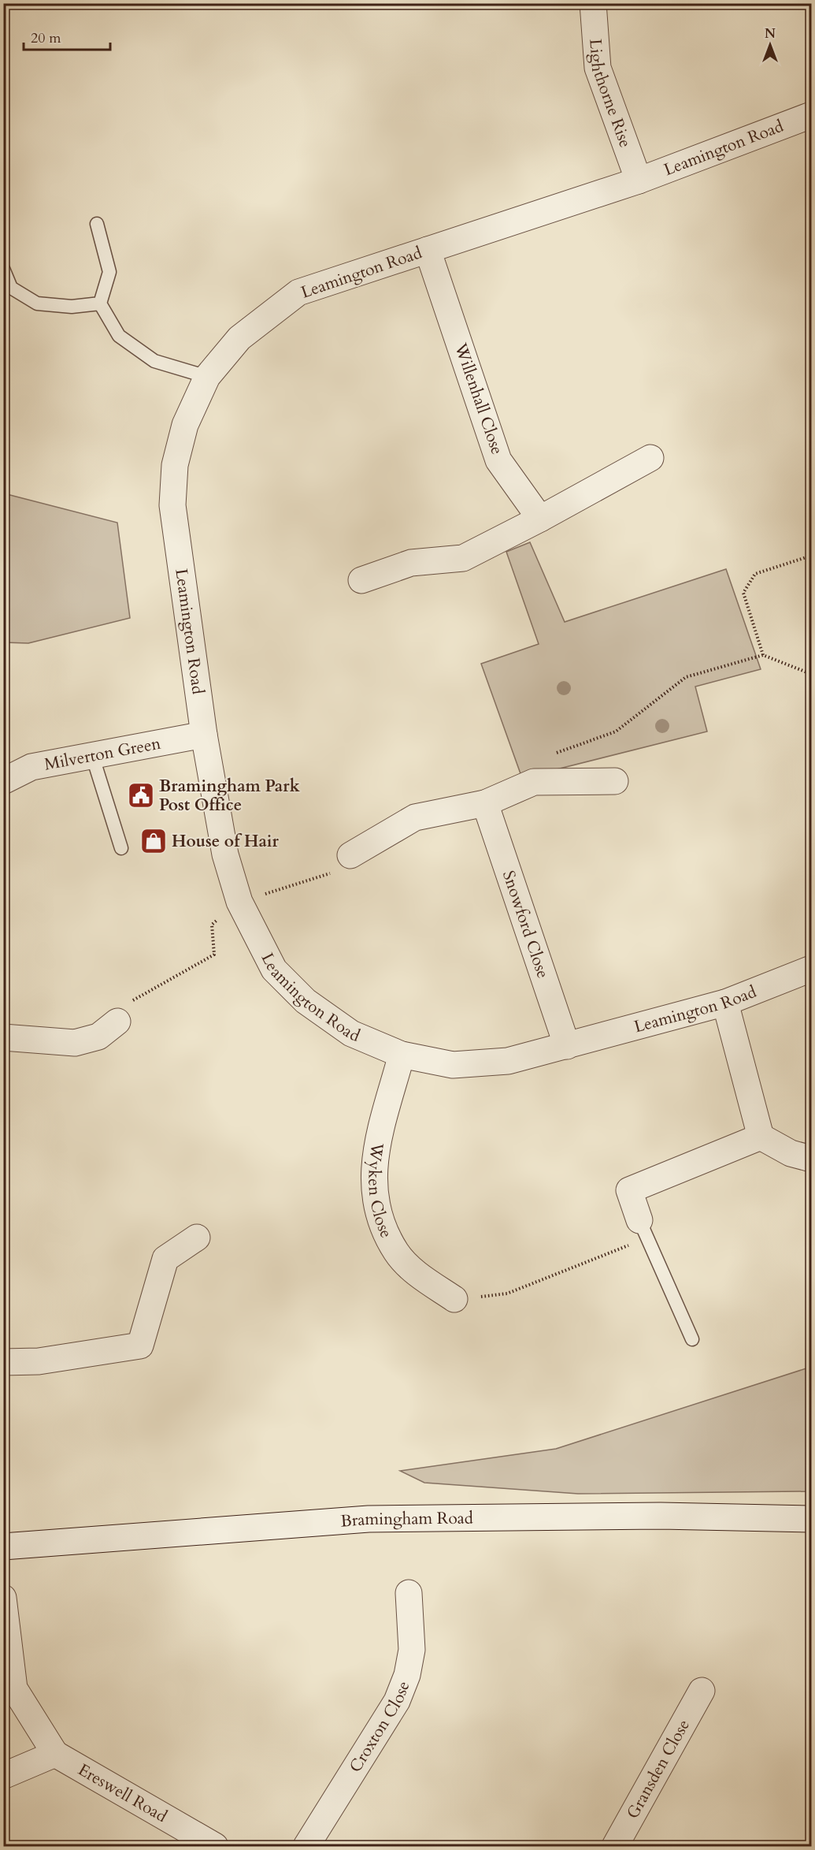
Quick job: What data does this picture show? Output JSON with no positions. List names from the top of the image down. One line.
{"streets":{"street":["Lighthorne Rise","Leamington Road","Willenhall Close","Milverton Green","Snowford Close","Wyken Close","Bramingham Road","Croxton Close","Gransden Close","Ereswell Road"]},"crossings":[["Lighthorne Rise","Leamington Road"],["Leamington Road","Willenhall Close"],["Leamington Road","Milverton Green"],["Leamington Road","Snowford Close"],["Leamington Road","Wyken Close"]],"places":{"public building":["Bramingham Park Post Office"],"shop":["House of Hair"]},"scale_bar":"20 m","north":"top"}
